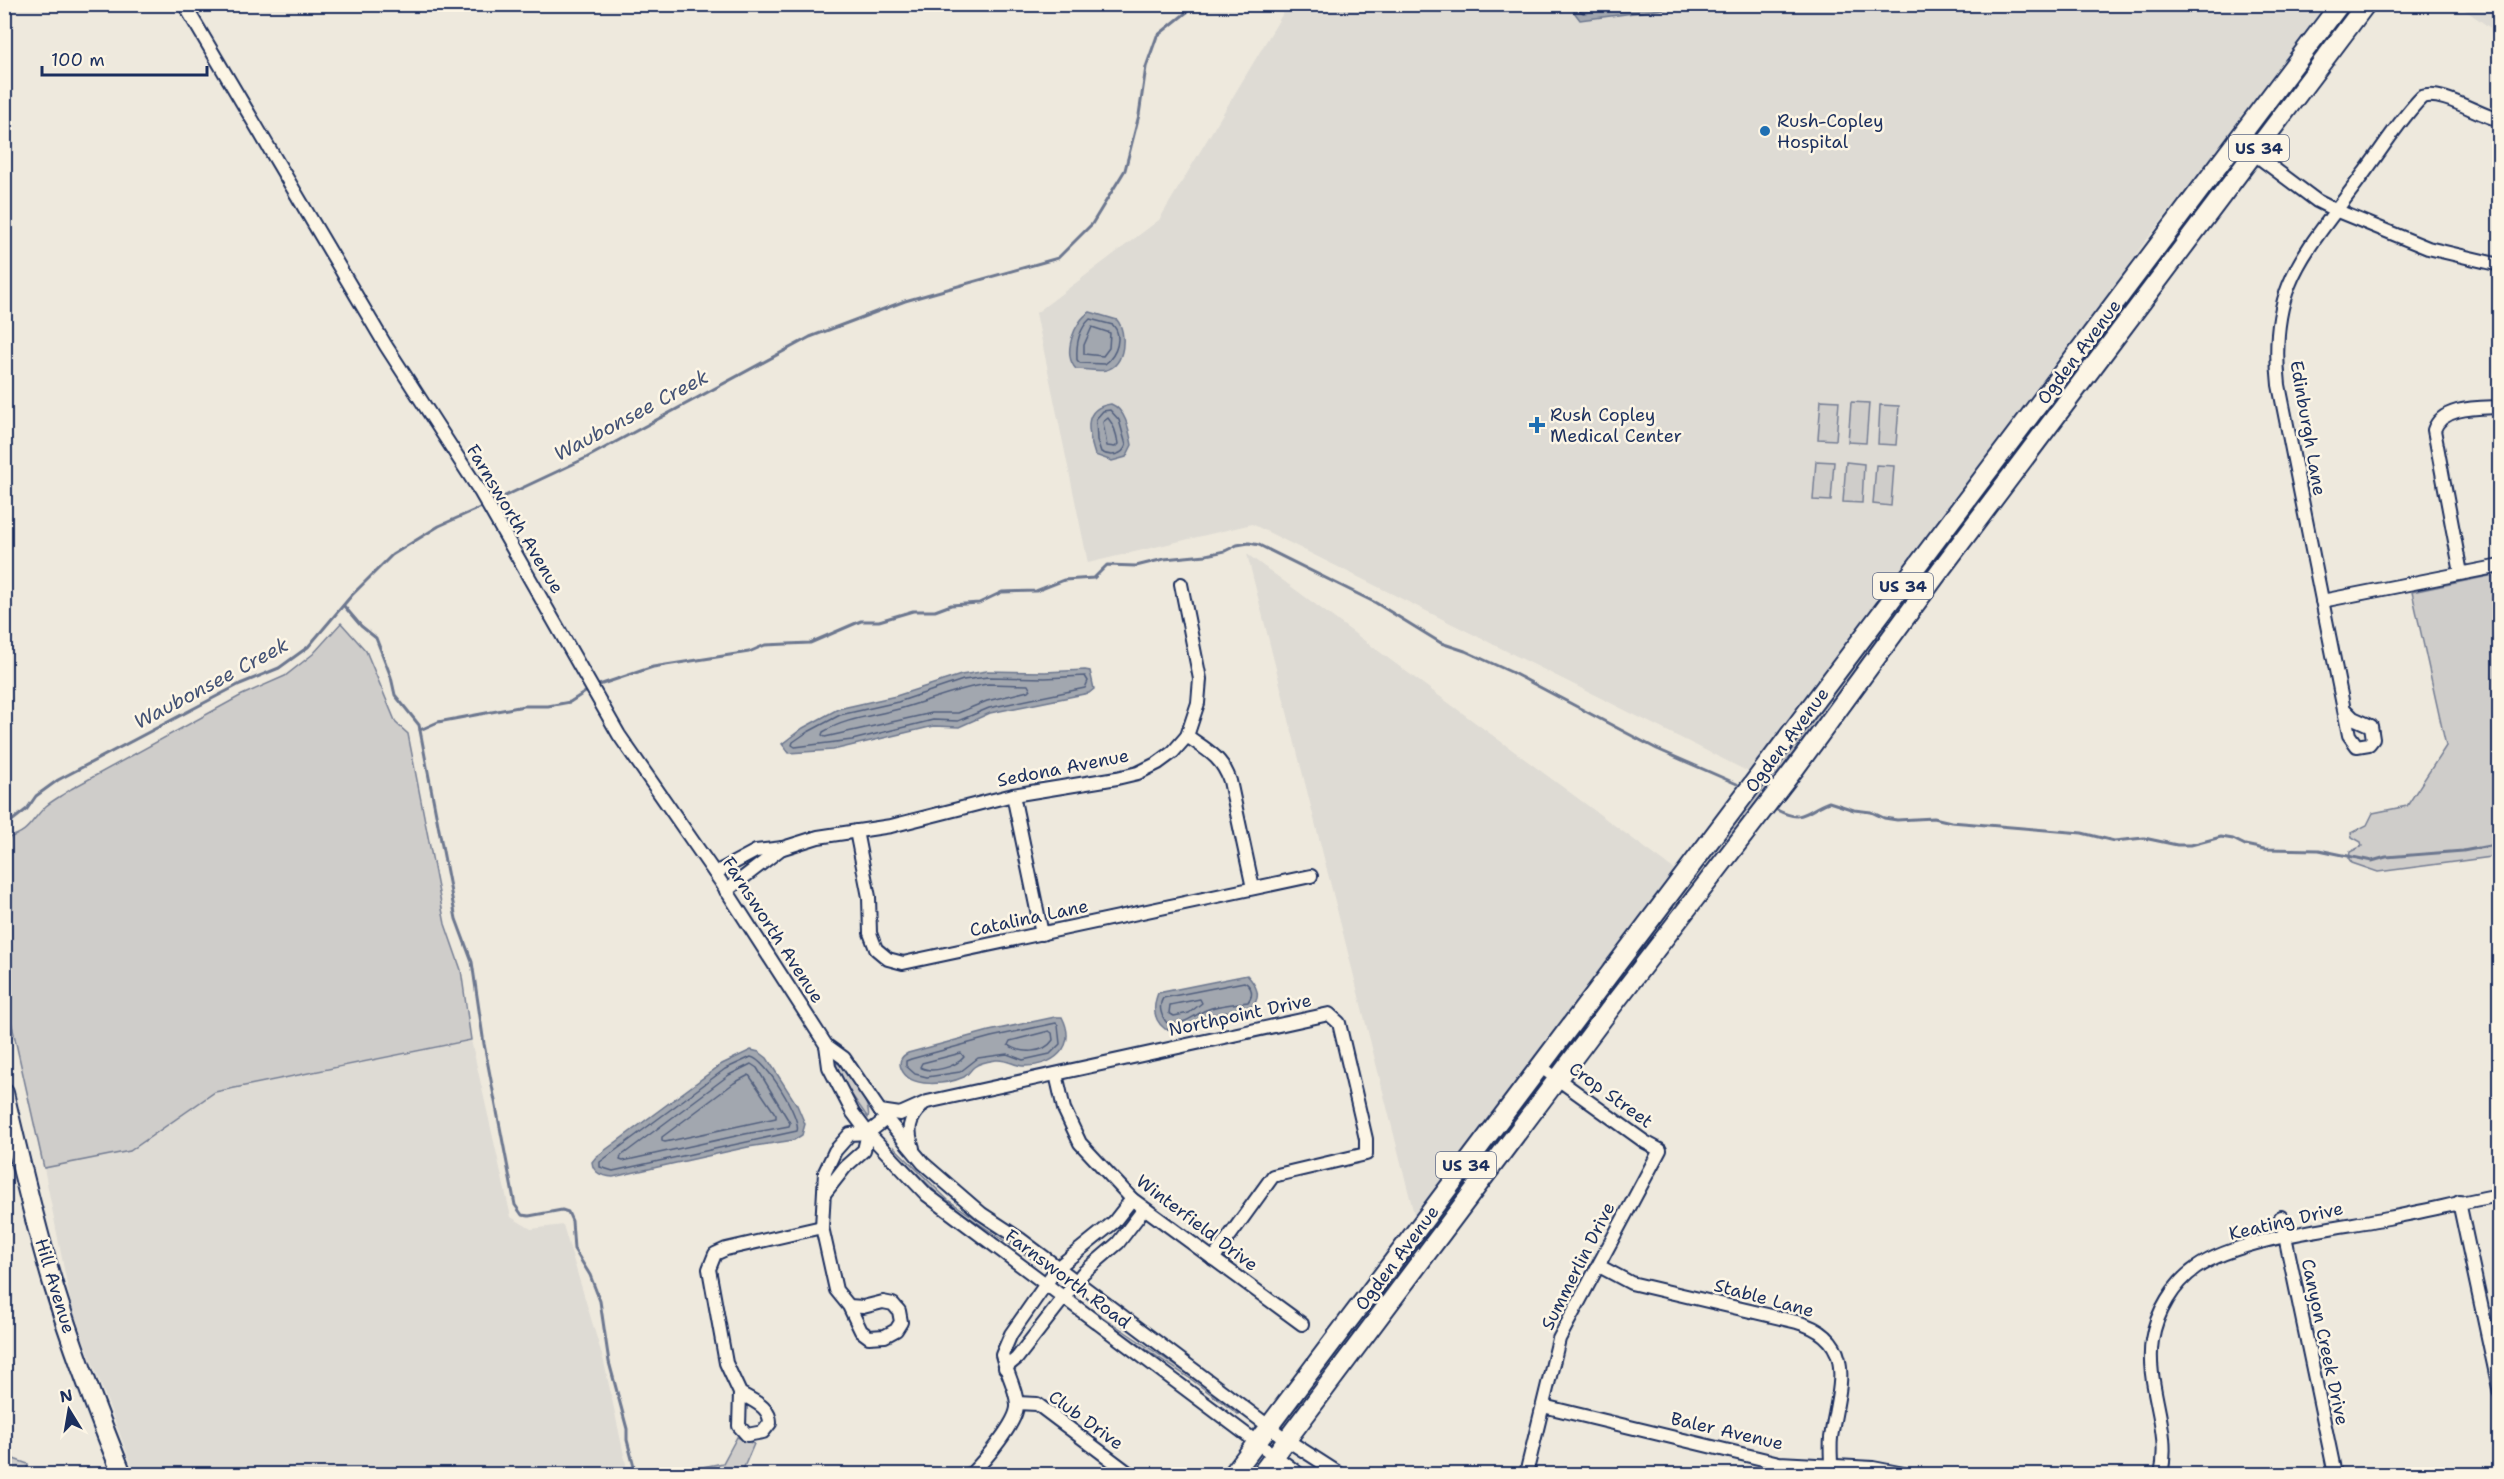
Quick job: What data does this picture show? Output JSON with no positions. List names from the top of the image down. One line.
{"streets":{"main road":["US 34","Ogden Avenue","Hill Avenue"],"street":["Edinburgh Lane","Farnsworth Avenue","Sedona Avenue","Catalina Lane","Northpoint Drive","Crop Street","Keating Drive","Winterfield Drive","Summerlin Drive","Farnsworth Road","Stable Lane","Canyon Creek Drive","Club Drive","Baler Avenue"]},"crossings":[["Ogden Avenue","Crop Street"],["Ogden Avenue","Farnsworth Road"],["Farnsworth Avenue","Sedona Avenue"],["Farnsworth Avenue","Northpoint Drive"],["Farnsworth Avenue","Farnsworth Road"],["Sedona Avenue","Catalina Lane"],["Northpoint Drive","Winterfield Drive"],["Northpoint Drive","Farnsworth Road"],["Crop Street","Summerlin Drive"],["Keating Drive","Canyon Creek Drive"],["Summerlin Drive","Stable Lane"],["Summerlin Drive","Baler Avenue"],["Stable Lane","Baler Avenue"]],"water":["Waubonsee Creek"],"places":{"other":["Rush-Copley Hospital"],"health":["Rush Copley Medical Center"]},"scale_bar":"100 m","north":"top"}
